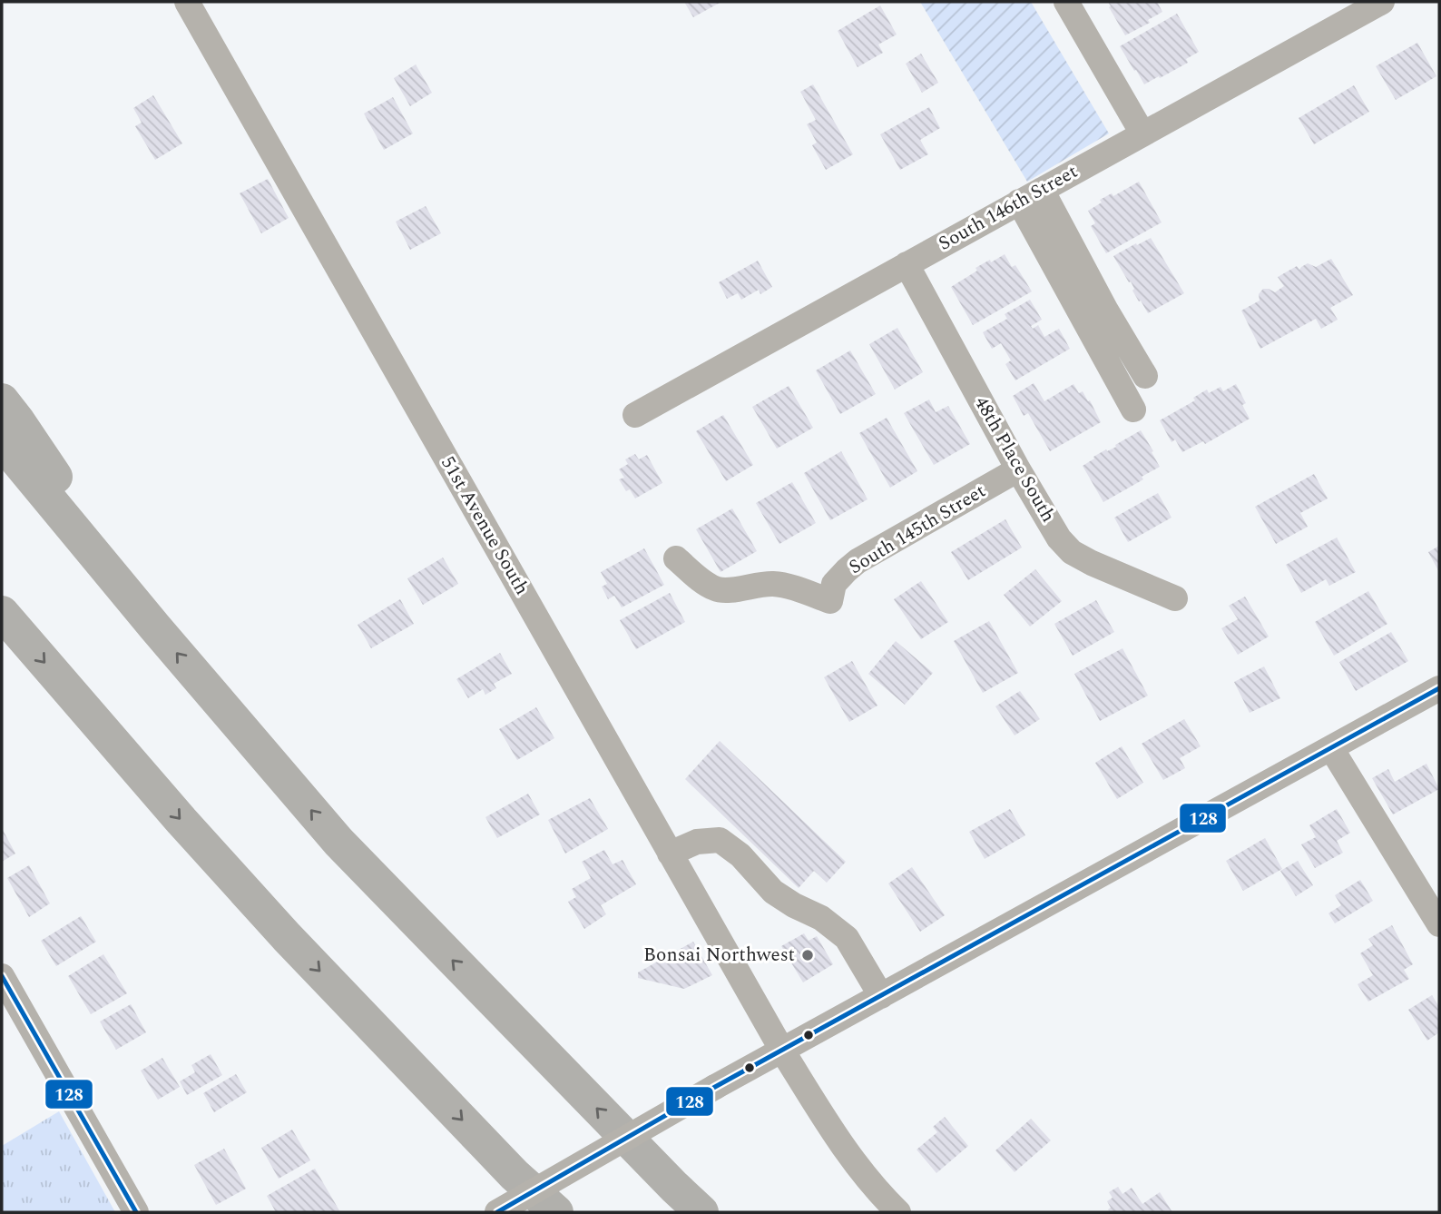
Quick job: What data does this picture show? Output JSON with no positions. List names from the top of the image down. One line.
{"streets":{"street":["South 146th Street","48th Place South","51st Avenue South","South 145th Street"]},"crossings":[["South 146th Street","48th Place South"],["48th Place South","South 145th Street"]],"places":["Bonsai Northwest"],"lines":["transit line 128"]}
